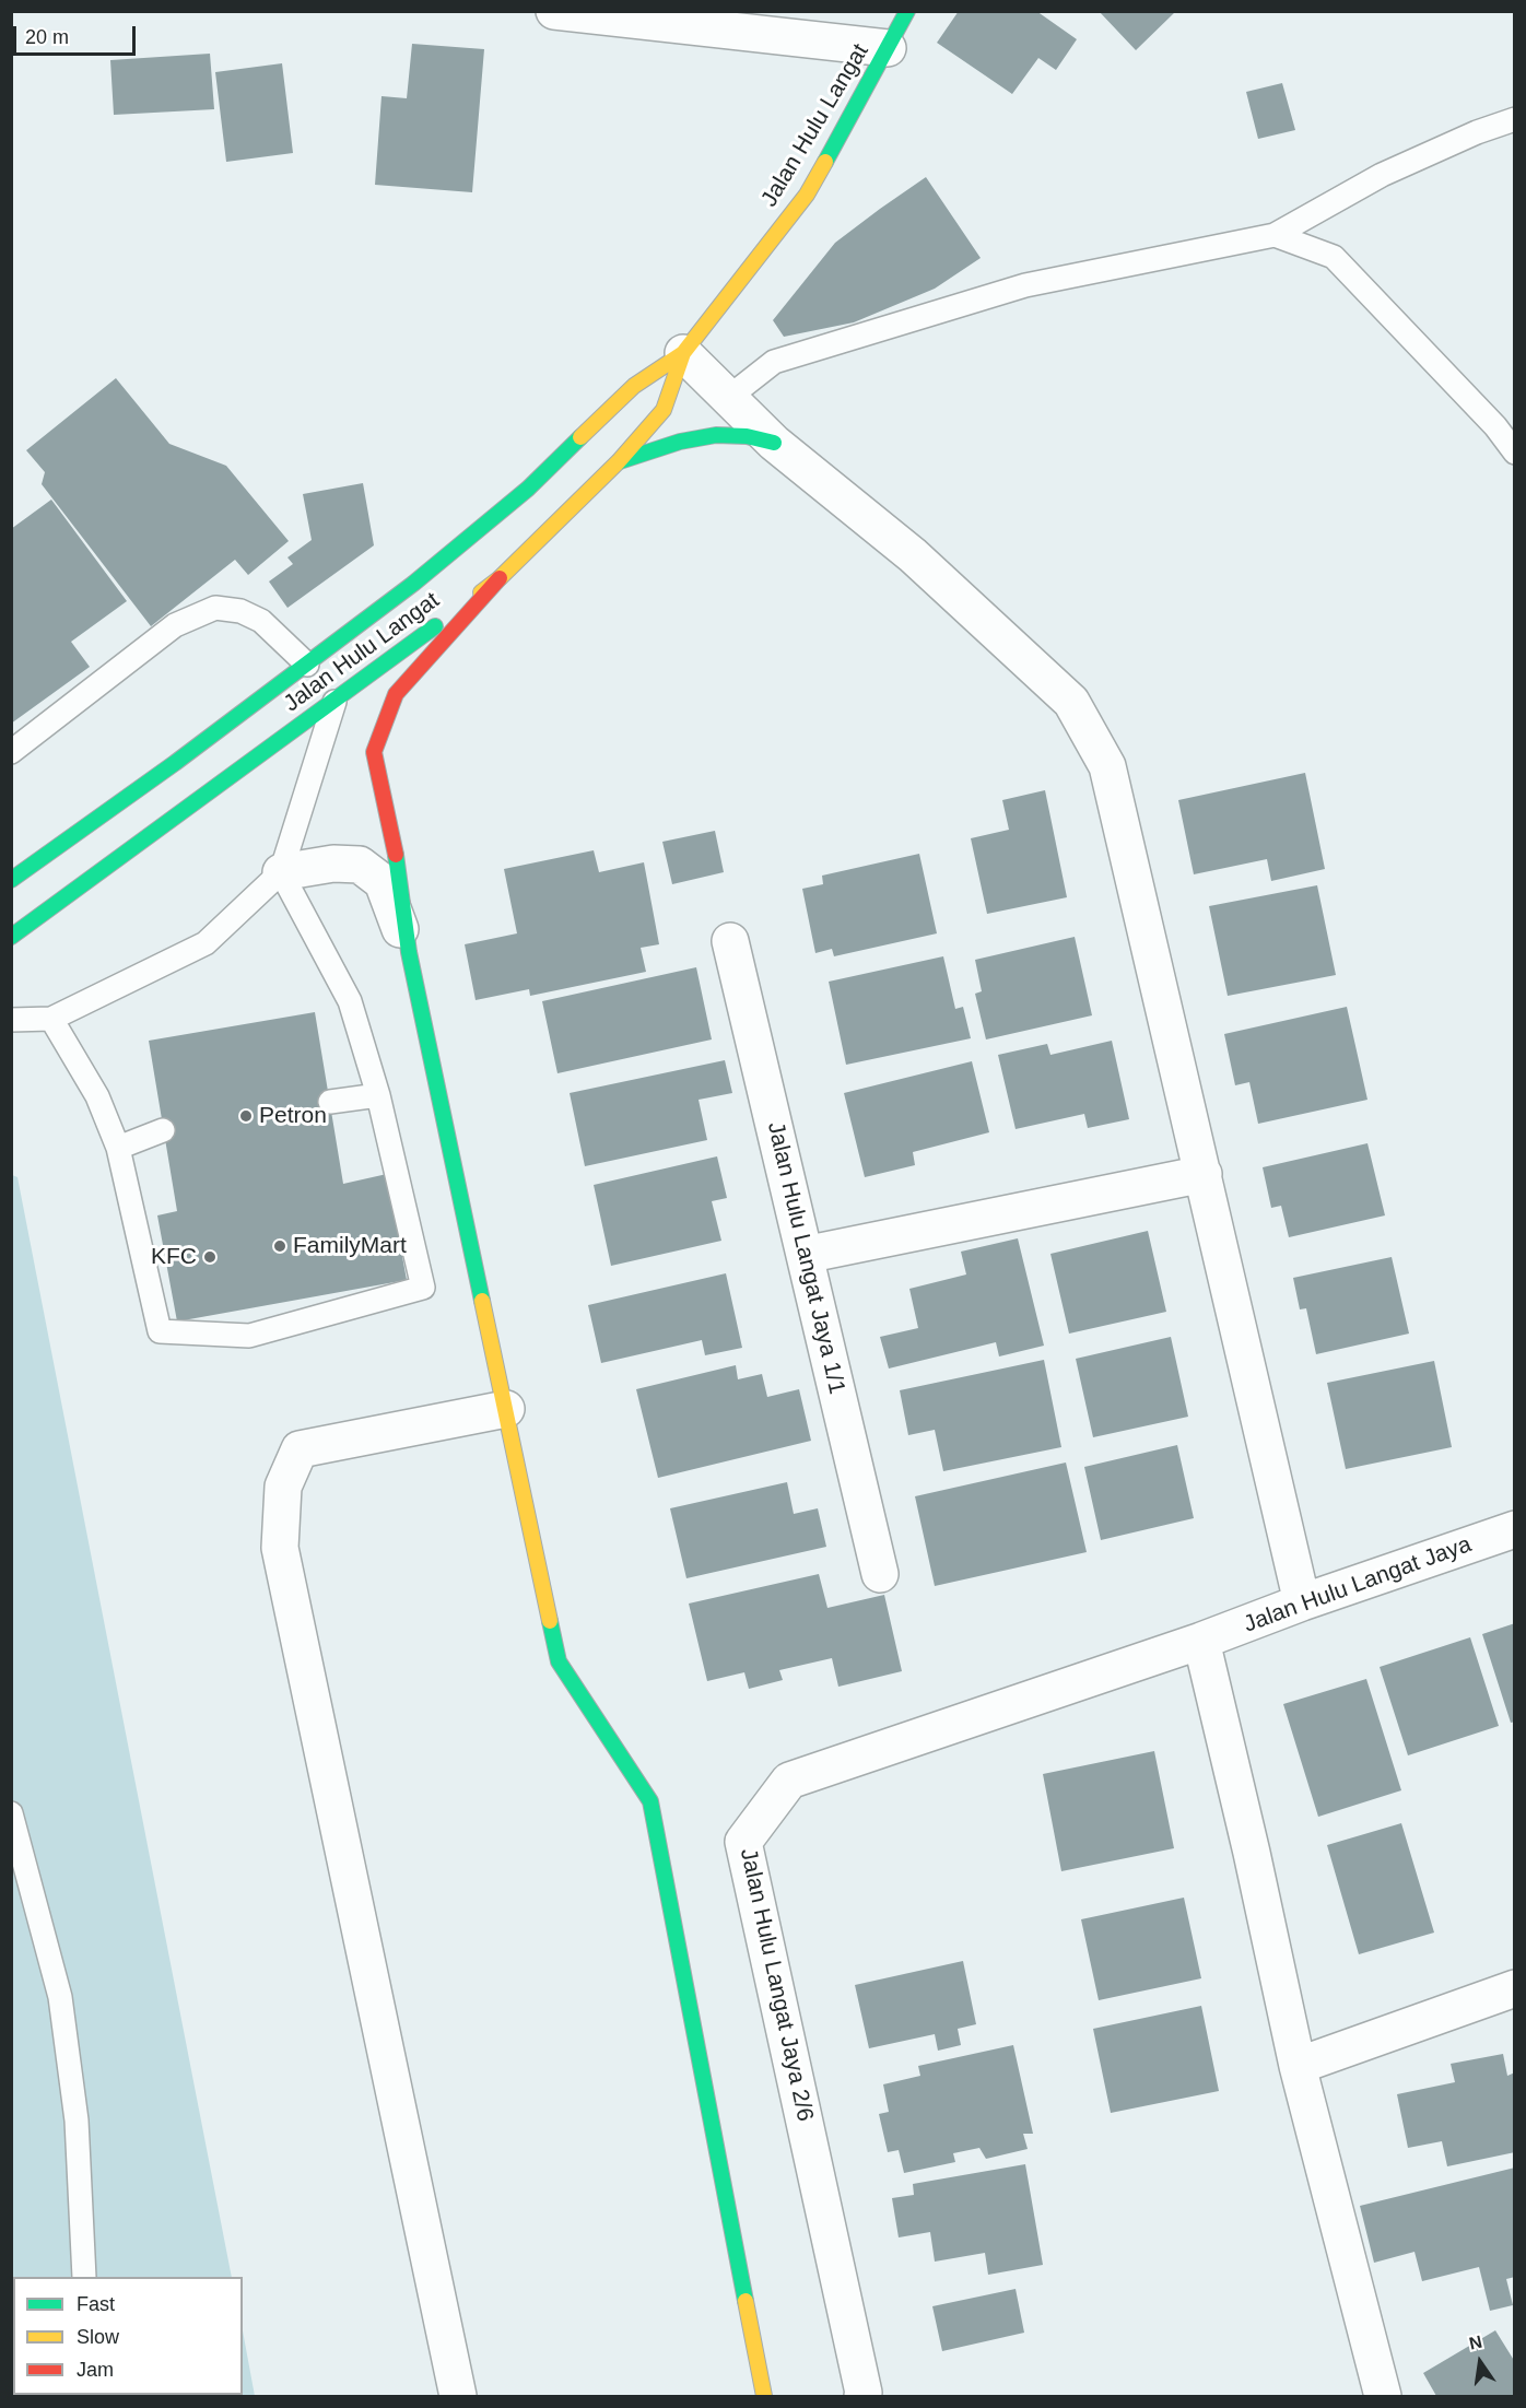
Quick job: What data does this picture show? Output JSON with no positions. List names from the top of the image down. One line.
{"streets":{"main road":["Jalan Hulu Langat"],"street":["Jalan Hulu Langat Jaya 1/1","Jalan Hulu Langat Jaya","Jalan Hulu Langat Jaya 2/6"]},"crossings":[["Jalan Hulu Langat Jaya","Jalan Hulu Langat Jaya 2/6"]],"places":["Petron","FamilyMart","KFC"],"legend":["Fast","Slow","Jam"],"scale_bar":"20 m","north":"top"}
